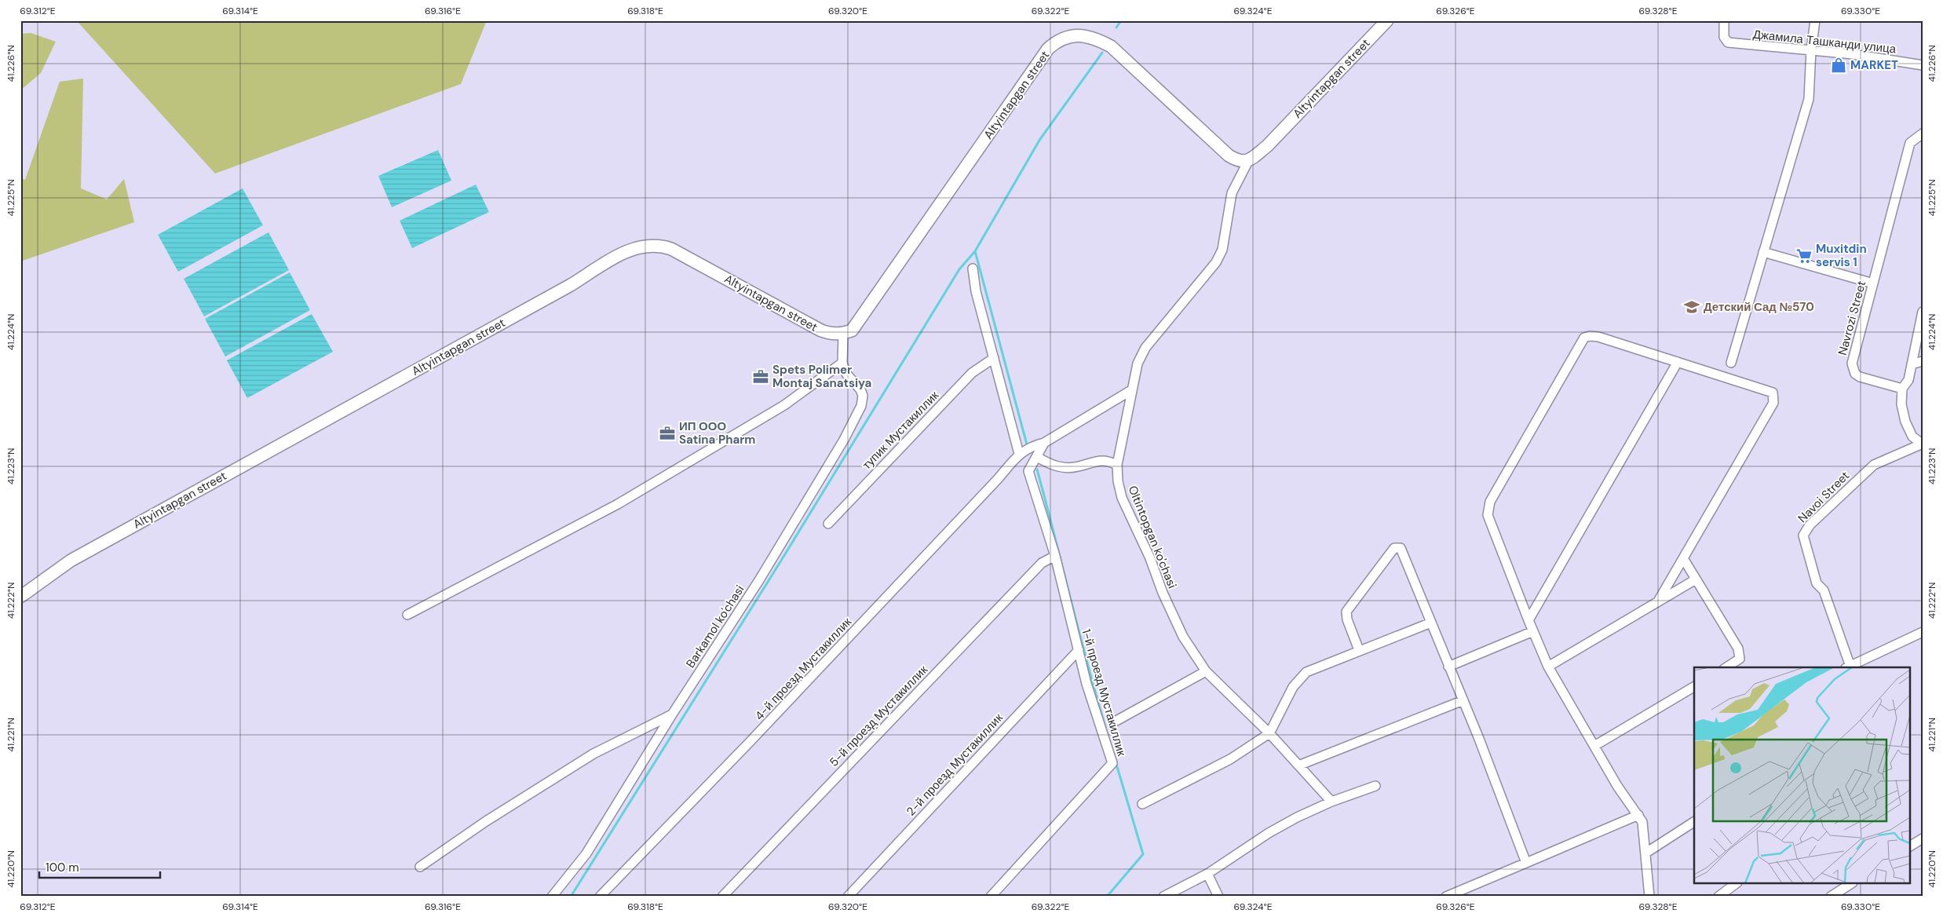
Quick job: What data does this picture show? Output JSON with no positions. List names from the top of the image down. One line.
{"streets":{"street":["Джамила Ташканди улица","Altyintapgan street","Navrozi Street","тупик Мустакиллик","Navoi Street","Oltintopgan ko'chasi","Barkamol ko'chasi","4-й проезд Мустакиллик","1-й проезд Мустакиллик","5-й проезд Мустакиллик","2-й проезд Мустакиллик"]},"crossings":[["Altyintapgan street","Oltintopgan ko'chasi"],["Oltintopgan ko'chasi","4-й проезд Мустакиллик"],["1-й проезд Мустакиллик","5-й проезд Мустакиллик"],["1-й проезд Мустакиллик","2-й проезд Мустакиллик"]],"places":{"shop":["MARKET"],"supermarket":["Muxitdin servis 1"],"school or university":["Детский Сад №570"],"office":["Spets Polimer Montaj Sanatsiya","ИП ООО Satina Pharm"]},"scale_bar":"100 m","coordinates":["69.312°E","69.314°E","69.316°E","69.318°E","69.320°E","69.322°E","69.324°E","69.326°E","69.328°E","69.330°E","41.226°N","41.225°N","41.224°N","41.223°N","41.222°N","41.221°N","41.220°N"]}
